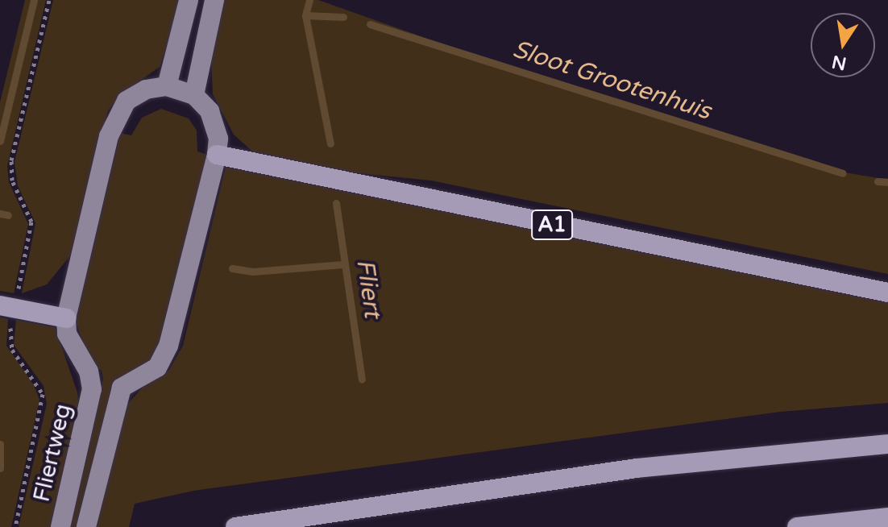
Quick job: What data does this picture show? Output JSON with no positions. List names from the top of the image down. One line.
{"streets":{"highway":["A1"],"main road":["Fliertweg"]},"water":["Sloot Grootenhuis","Fliert"],"north":"bottom"}
